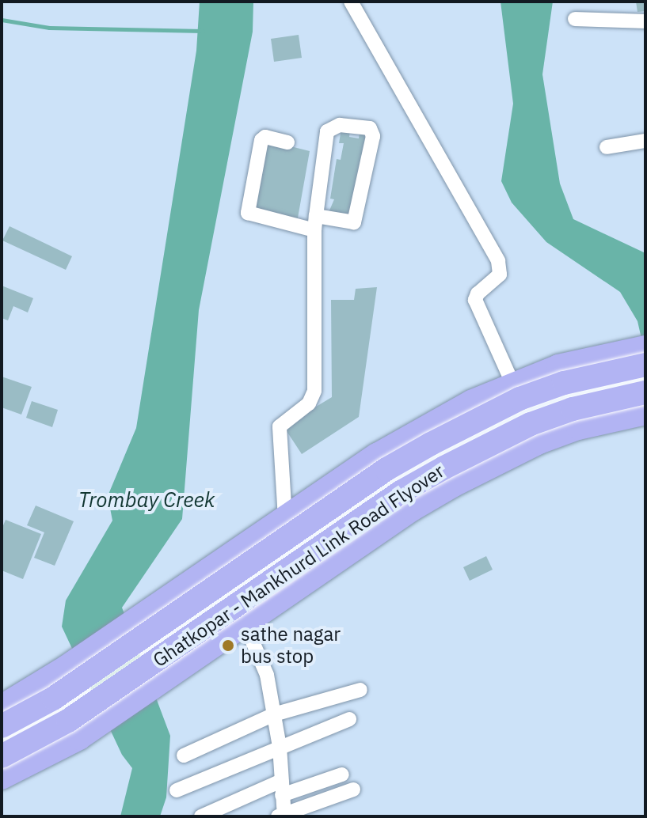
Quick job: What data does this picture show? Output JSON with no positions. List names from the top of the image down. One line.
{"streets":{"highway":["Ghatkopar - Mankhurd Link Road Flyover"]},"water":["Trombay Creek"],"places":["sathe nagar bus stop"]}
